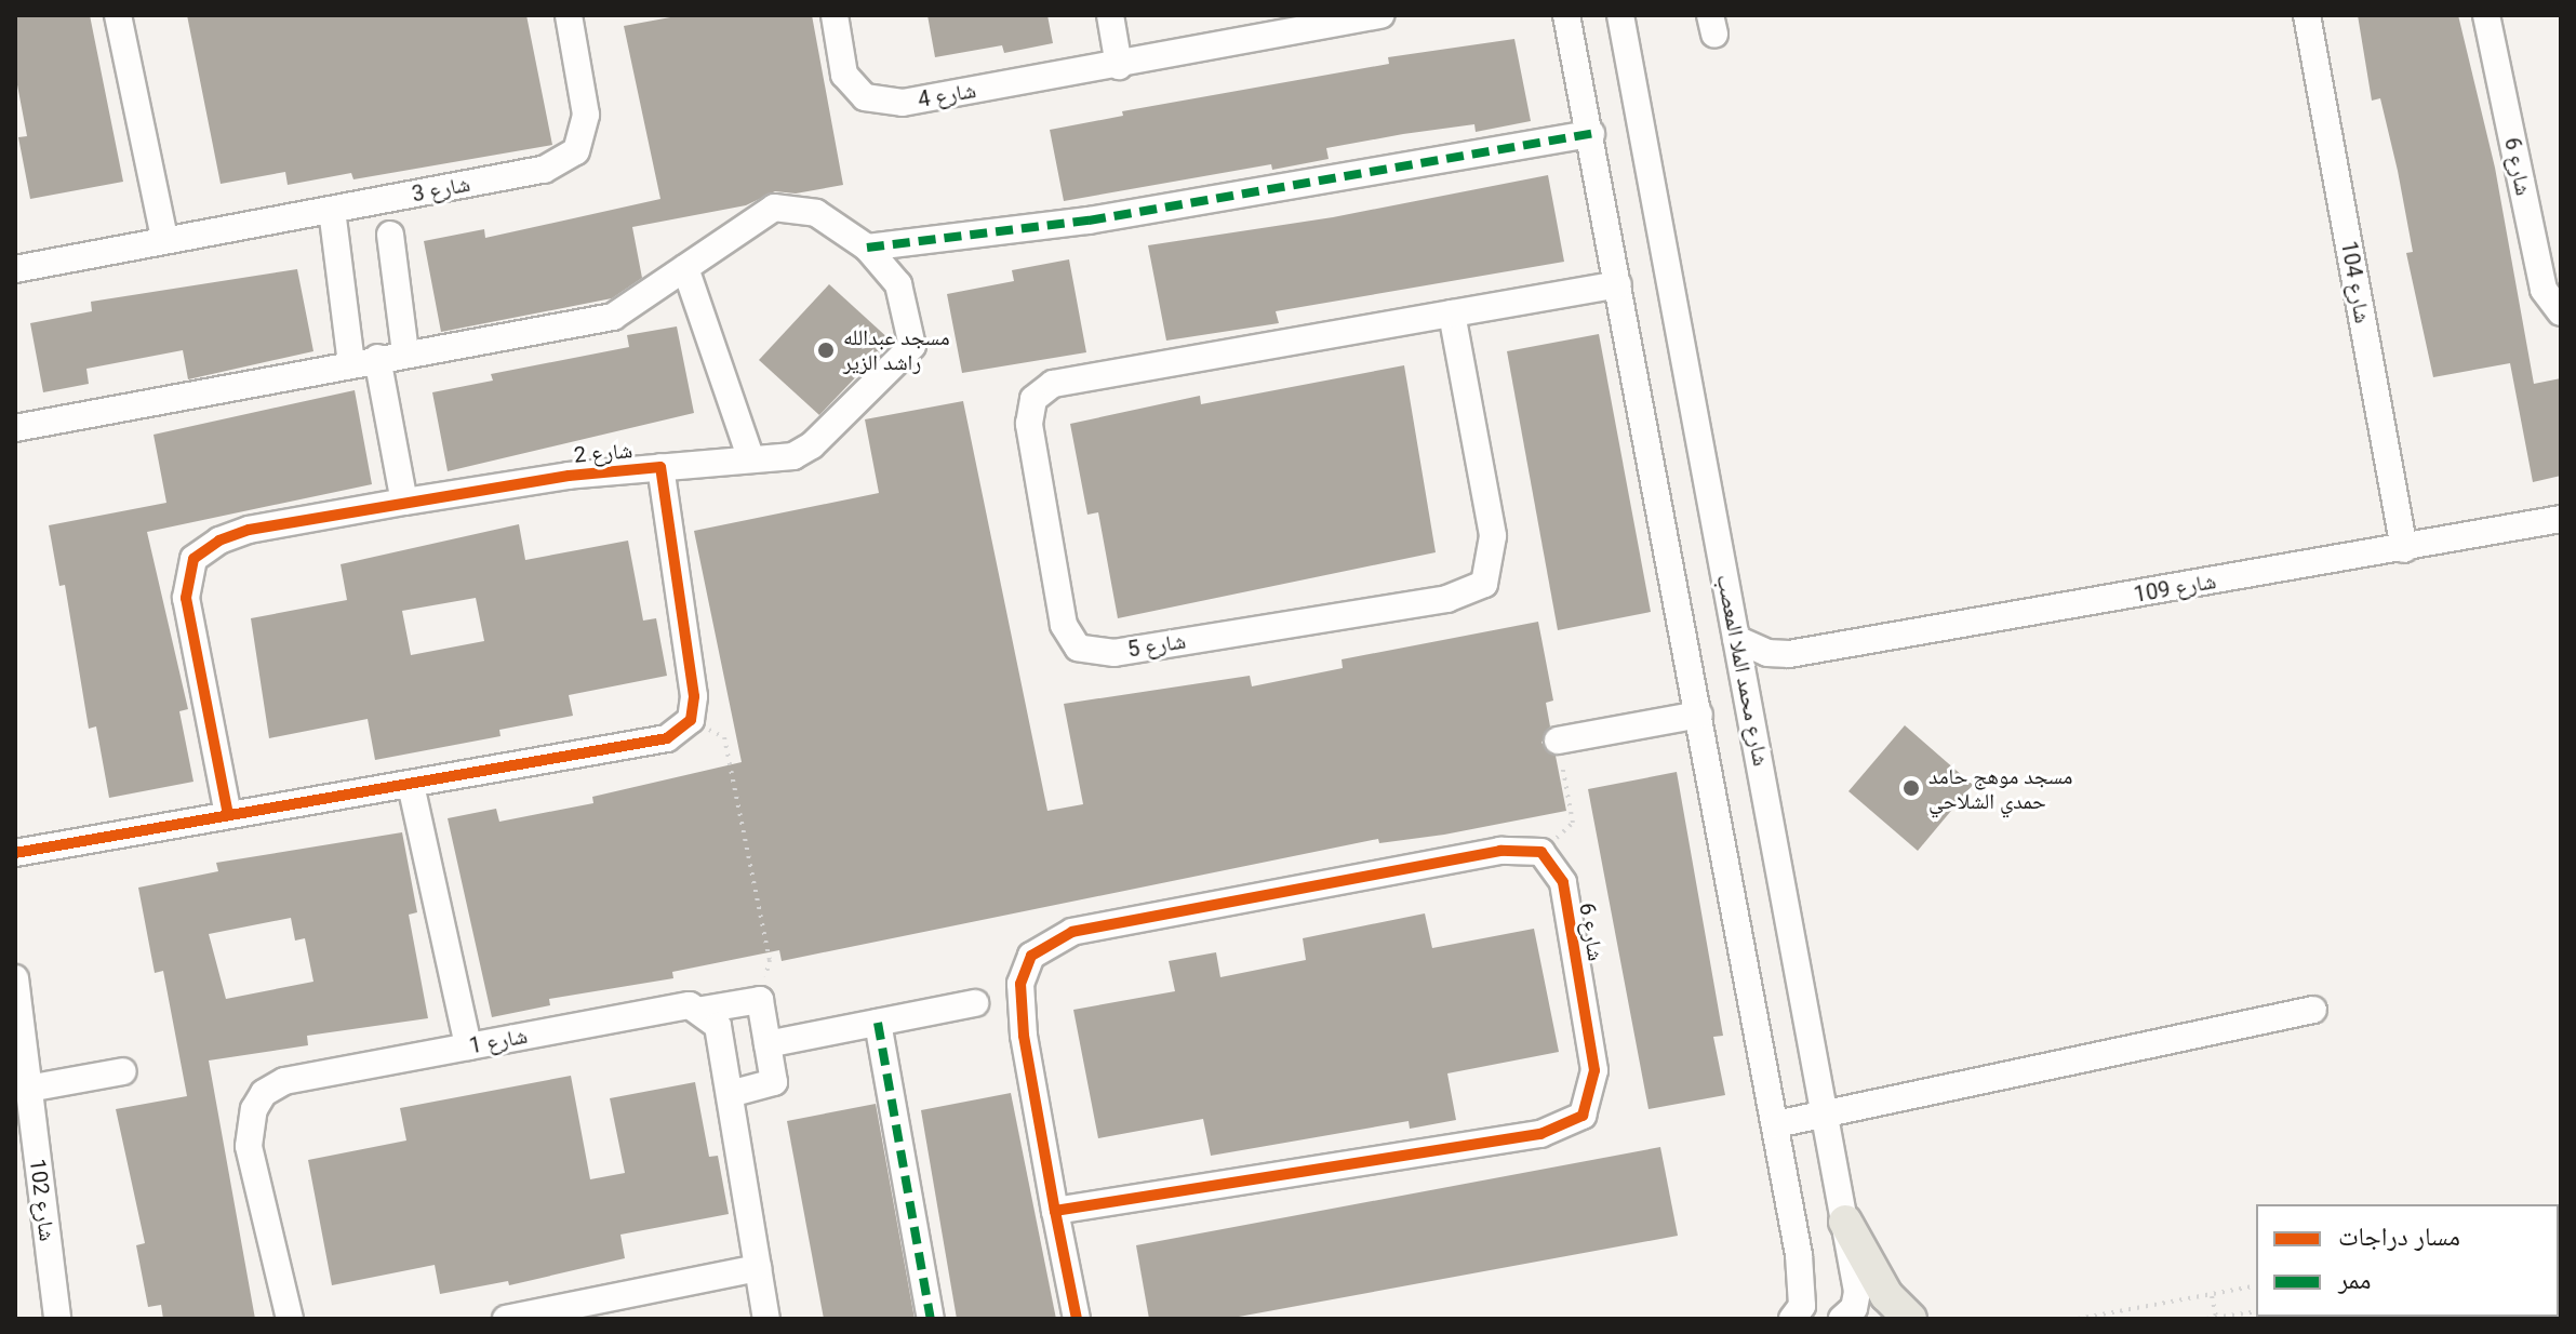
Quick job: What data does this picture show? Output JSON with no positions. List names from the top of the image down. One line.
{"streets":{"street":["شارع 4","شارع 6","شارع 3","شارع 104","شارع 2","شارع 109","شارع 5","شارع محمد الملا المعصب","شارع 1","شارع 102"]},"crossings":[["شارع 104","شارع 109"],["شارع 109","شارع محمد الملا المعصب"]],"places":["مسجد عبدالله راشد الزير","مسجد موهج حامد حمدي الشلاحي"],"legend":["مسار دراجات","ممر"]}
